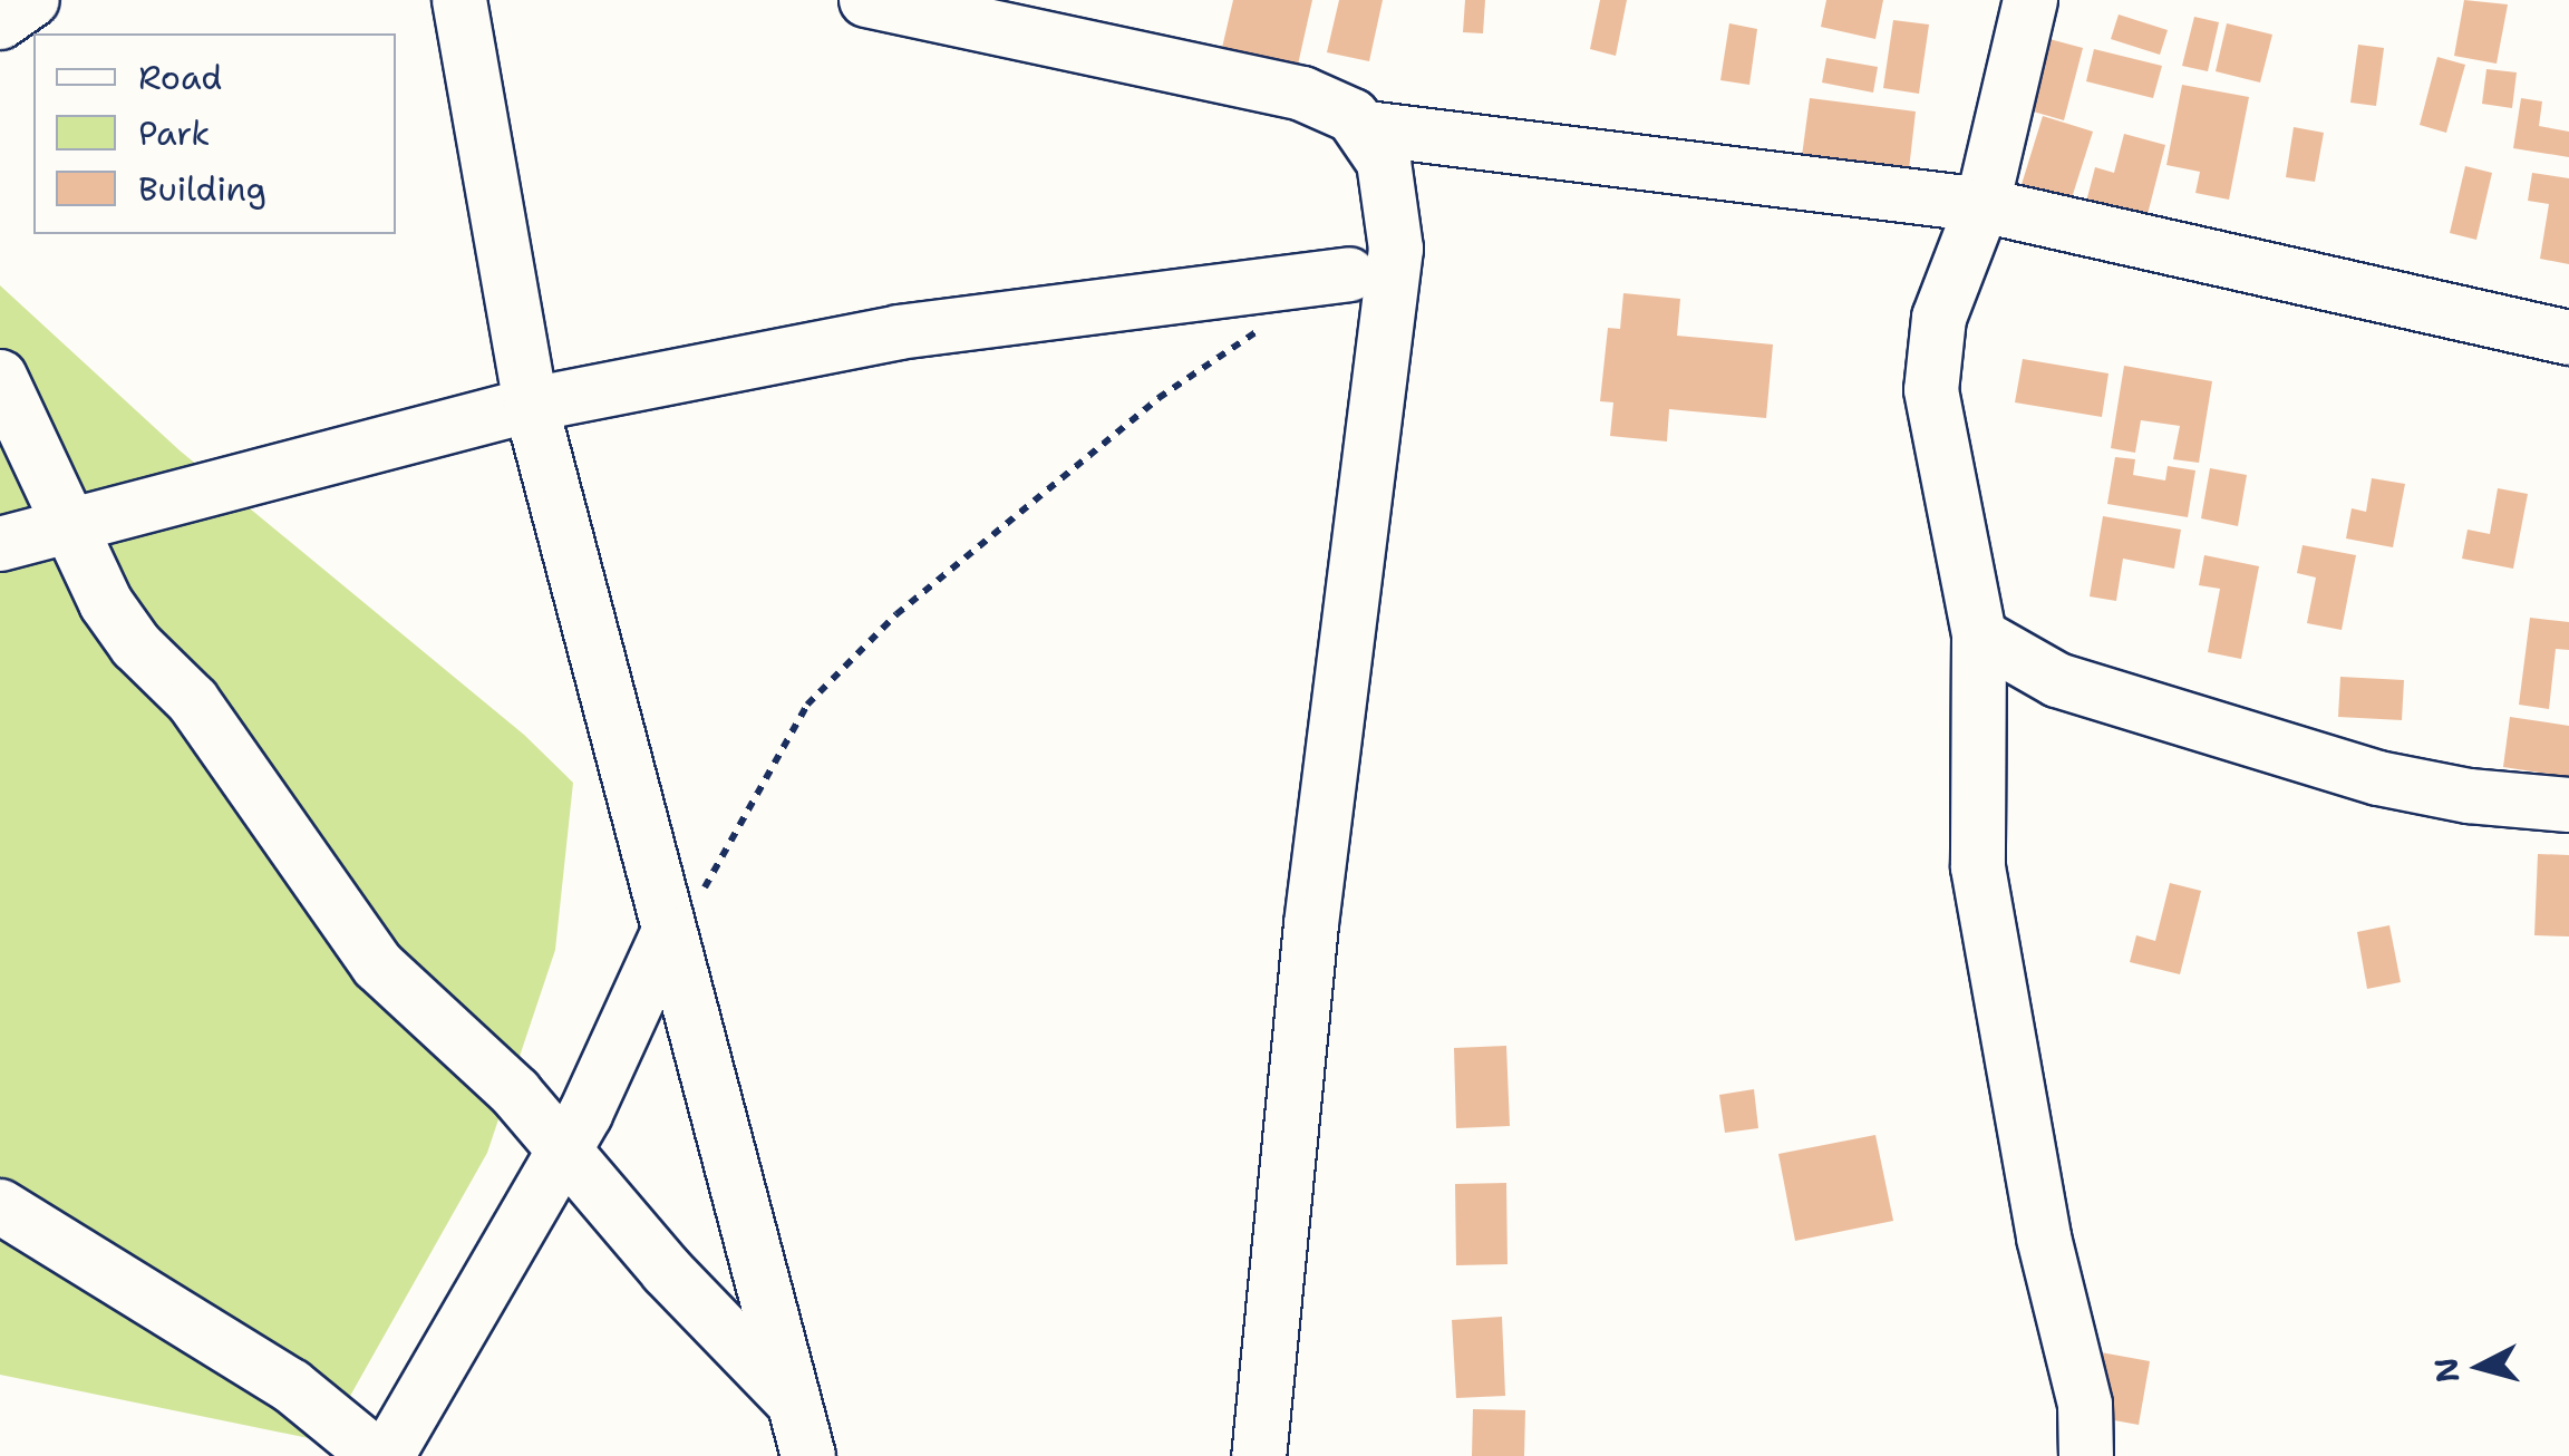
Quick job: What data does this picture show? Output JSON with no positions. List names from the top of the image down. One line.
{"legend":["Road","Park","Building"],"north":"left"}
